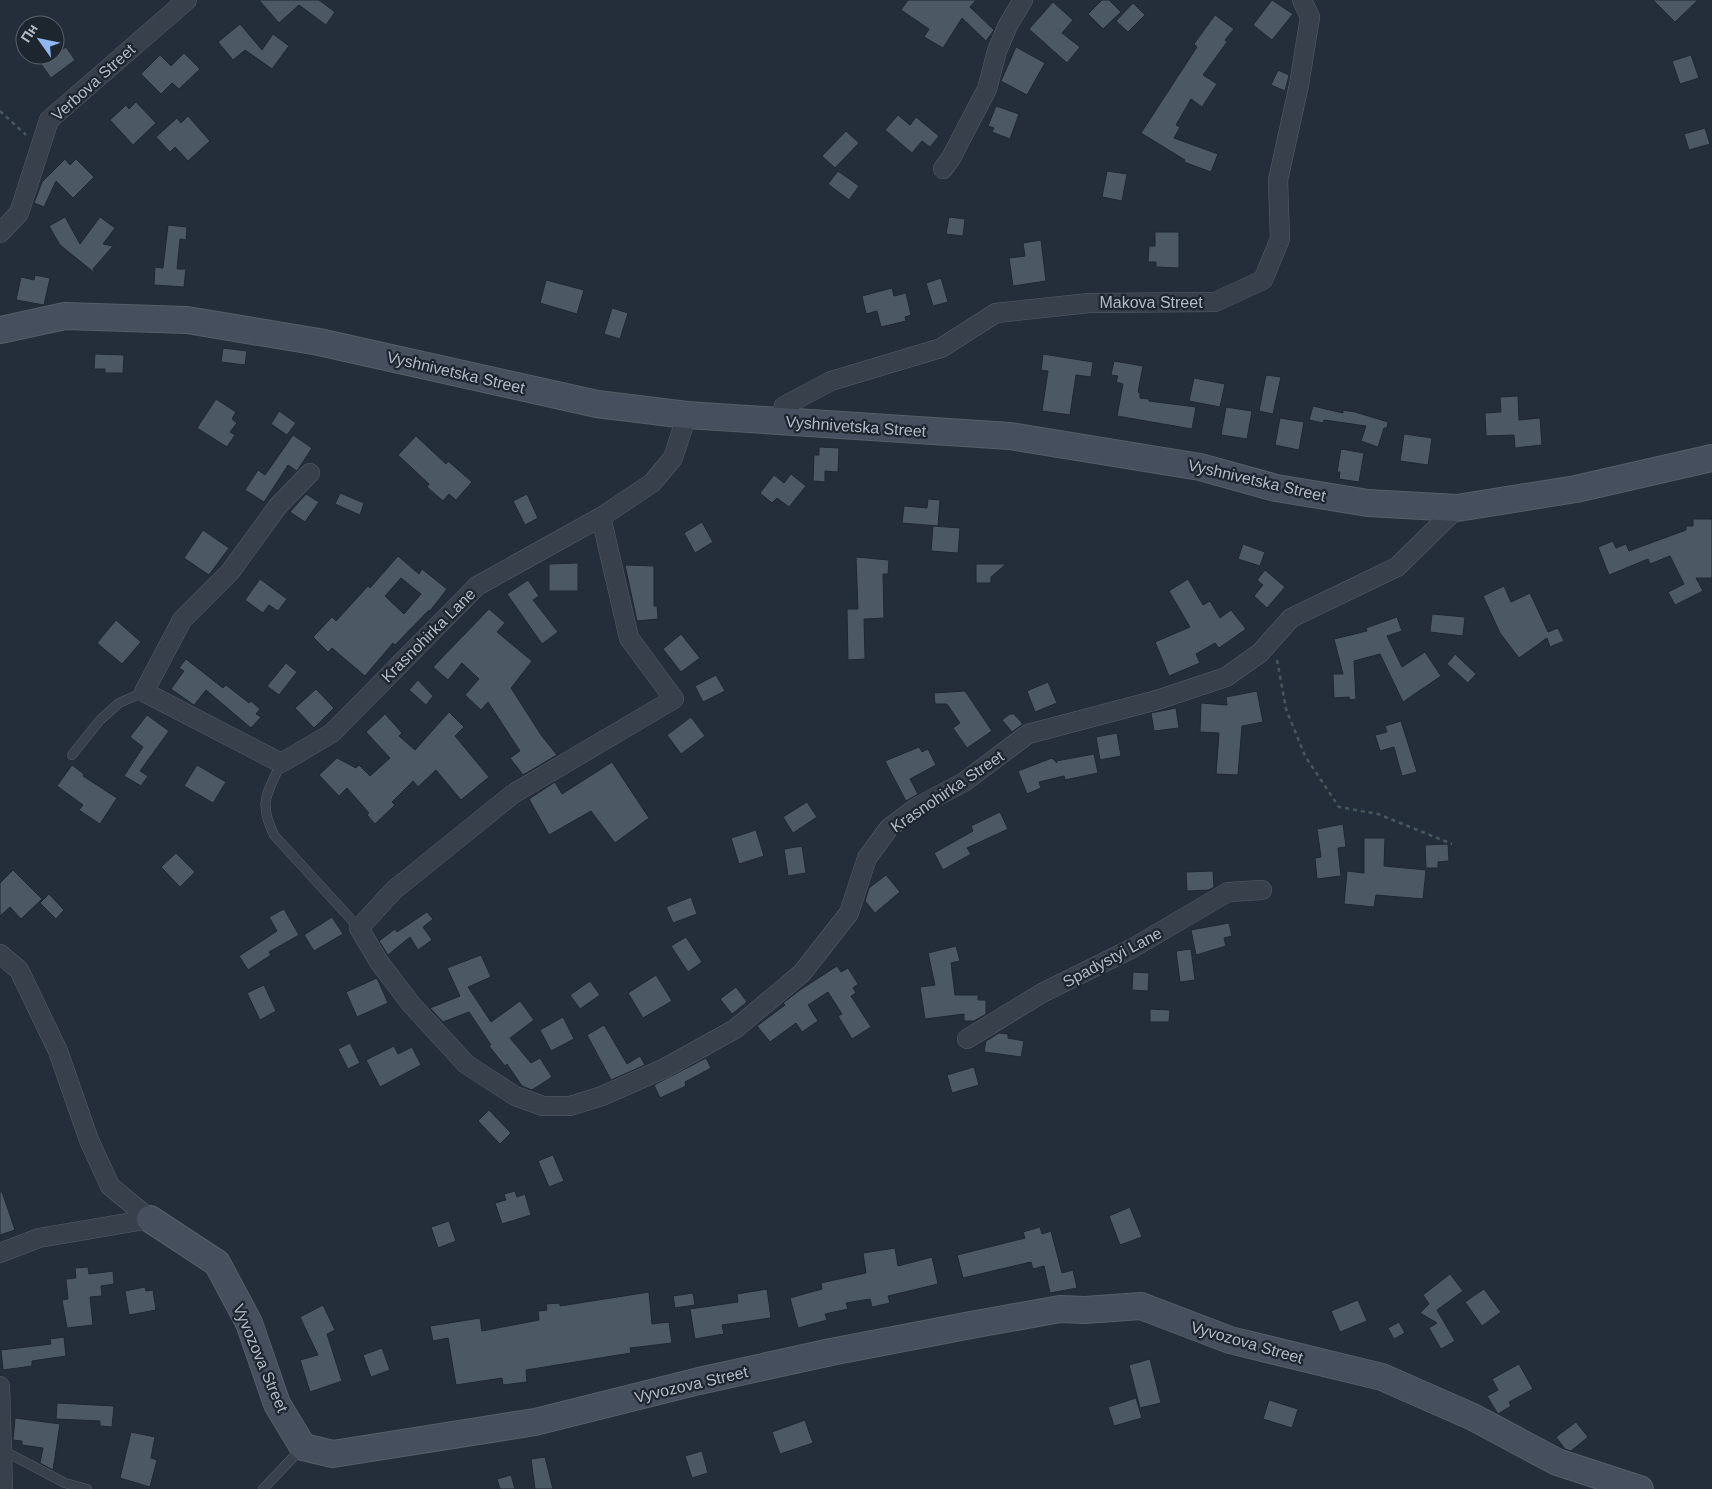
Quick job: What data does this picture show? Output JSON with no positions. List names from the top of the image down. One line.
{"streets":{"main road":["Vyshnivetska Street","Vyvozova Street"],"street":["Verbova Street","Makova Street","Krasnohirka Lane","Krasnohirka Street","Spadystyi Lane"]},"crossings":[["Makova Street","Vyshnivetska Street"],["Vyshnivetska Street","Krasnohirka Lane"],["Vyshnivetska Street","Krasnohirka Street"]],"north":"top left"}
